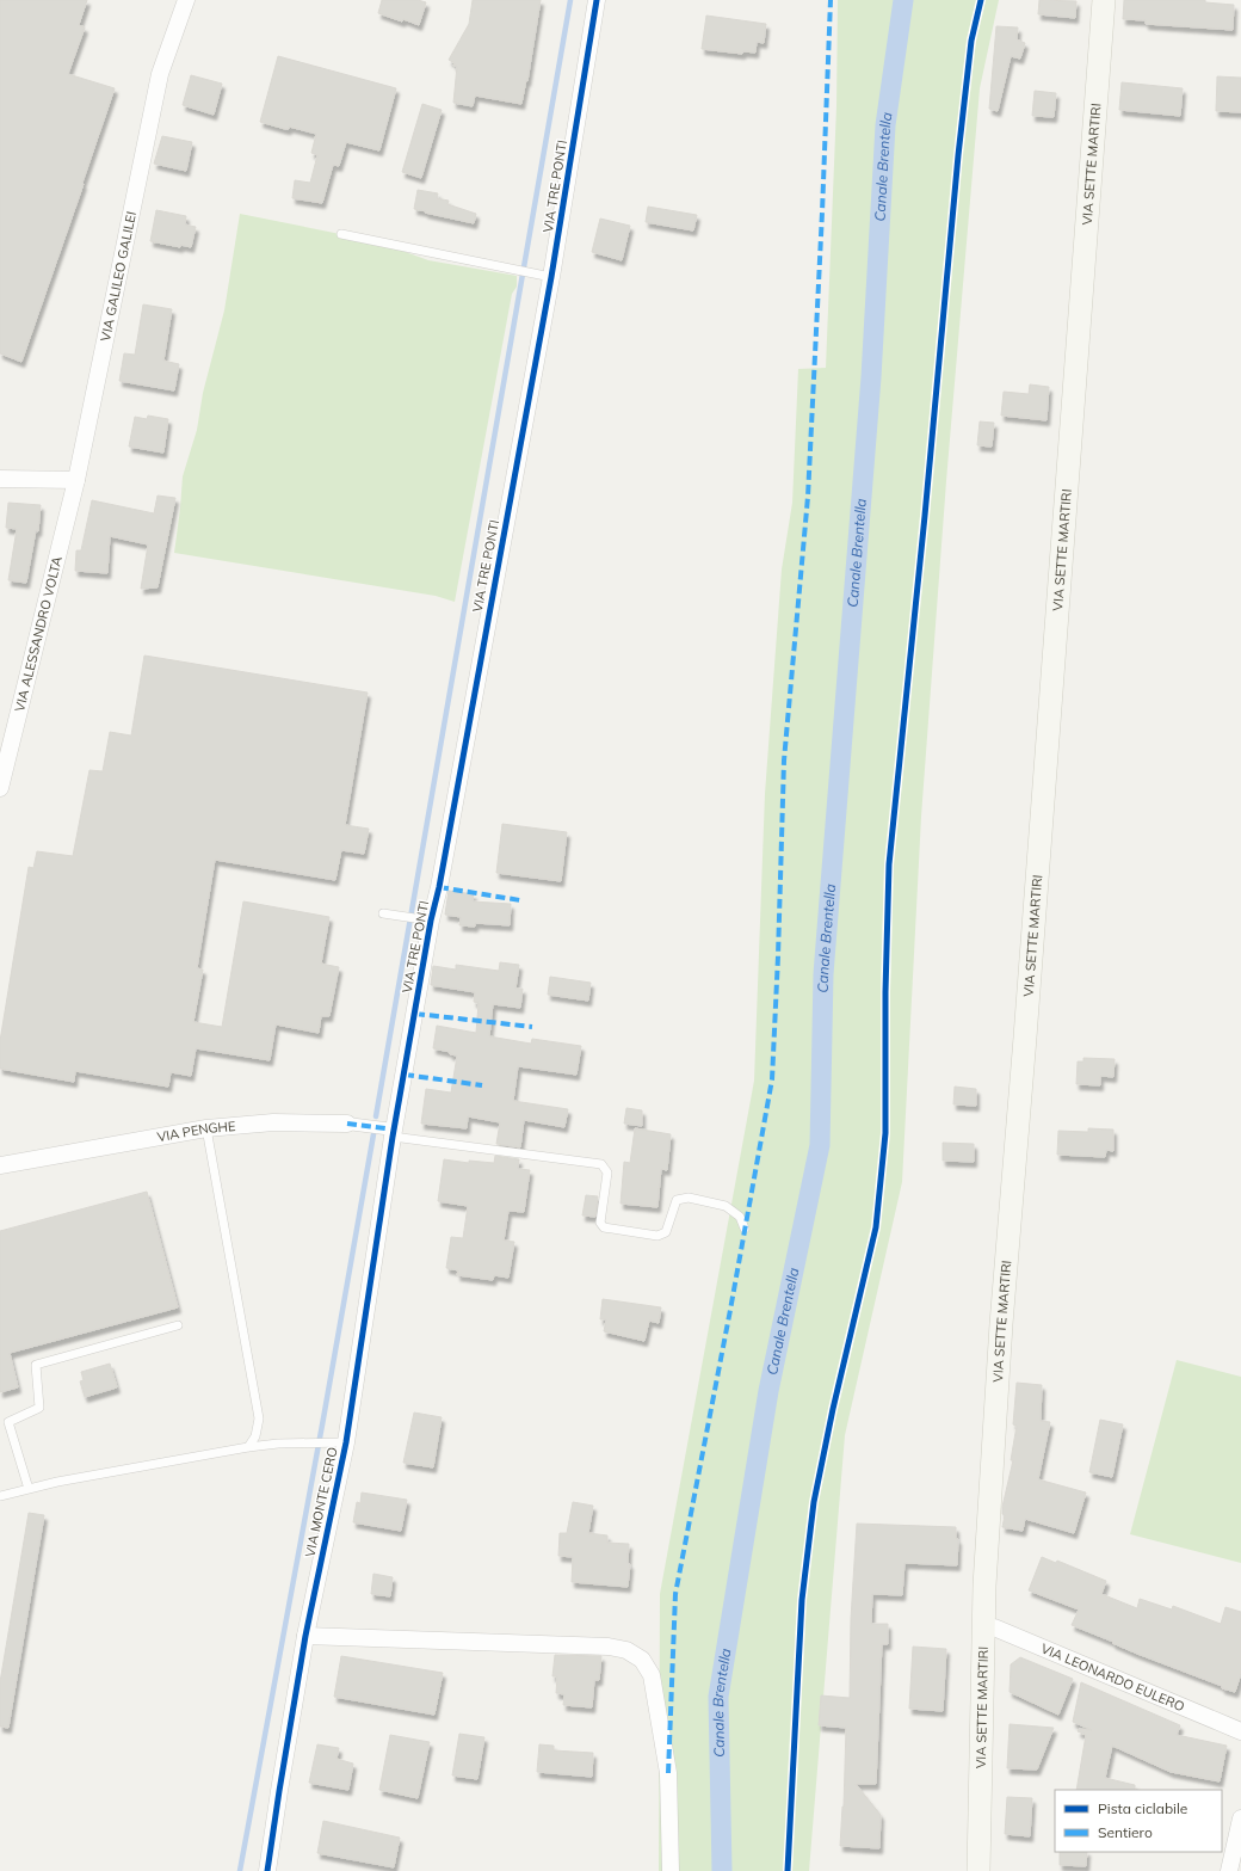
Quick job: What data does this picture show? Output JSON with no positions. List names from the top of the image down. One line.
{"streets":{"main road":["VIA SETTE MARTIRI"],"street":["VIA TRE PONTI","VIA GALILEO GALILEI","VIA ALESSANDRO VOLTA","VIA PENGHE","VIA MONTE CERO","VIA LEONARDO EULERO"]},"crossings":[["VIA SETTE MARTIRI","VIA LEONARDO EULERO"],["VIA TRE PONTI","VIA PENGHE"],["VIA TRE PONTI","VIA MONTE CERO"],["VIA GALILEO GALILEI","VIA ALESSANDRO VOLTA"],["VIA PENGHE","VIA MONTE CERO"]],"water":["Canale Brentella"],"legend":["Pista ciclabile","Sentiero"]}
